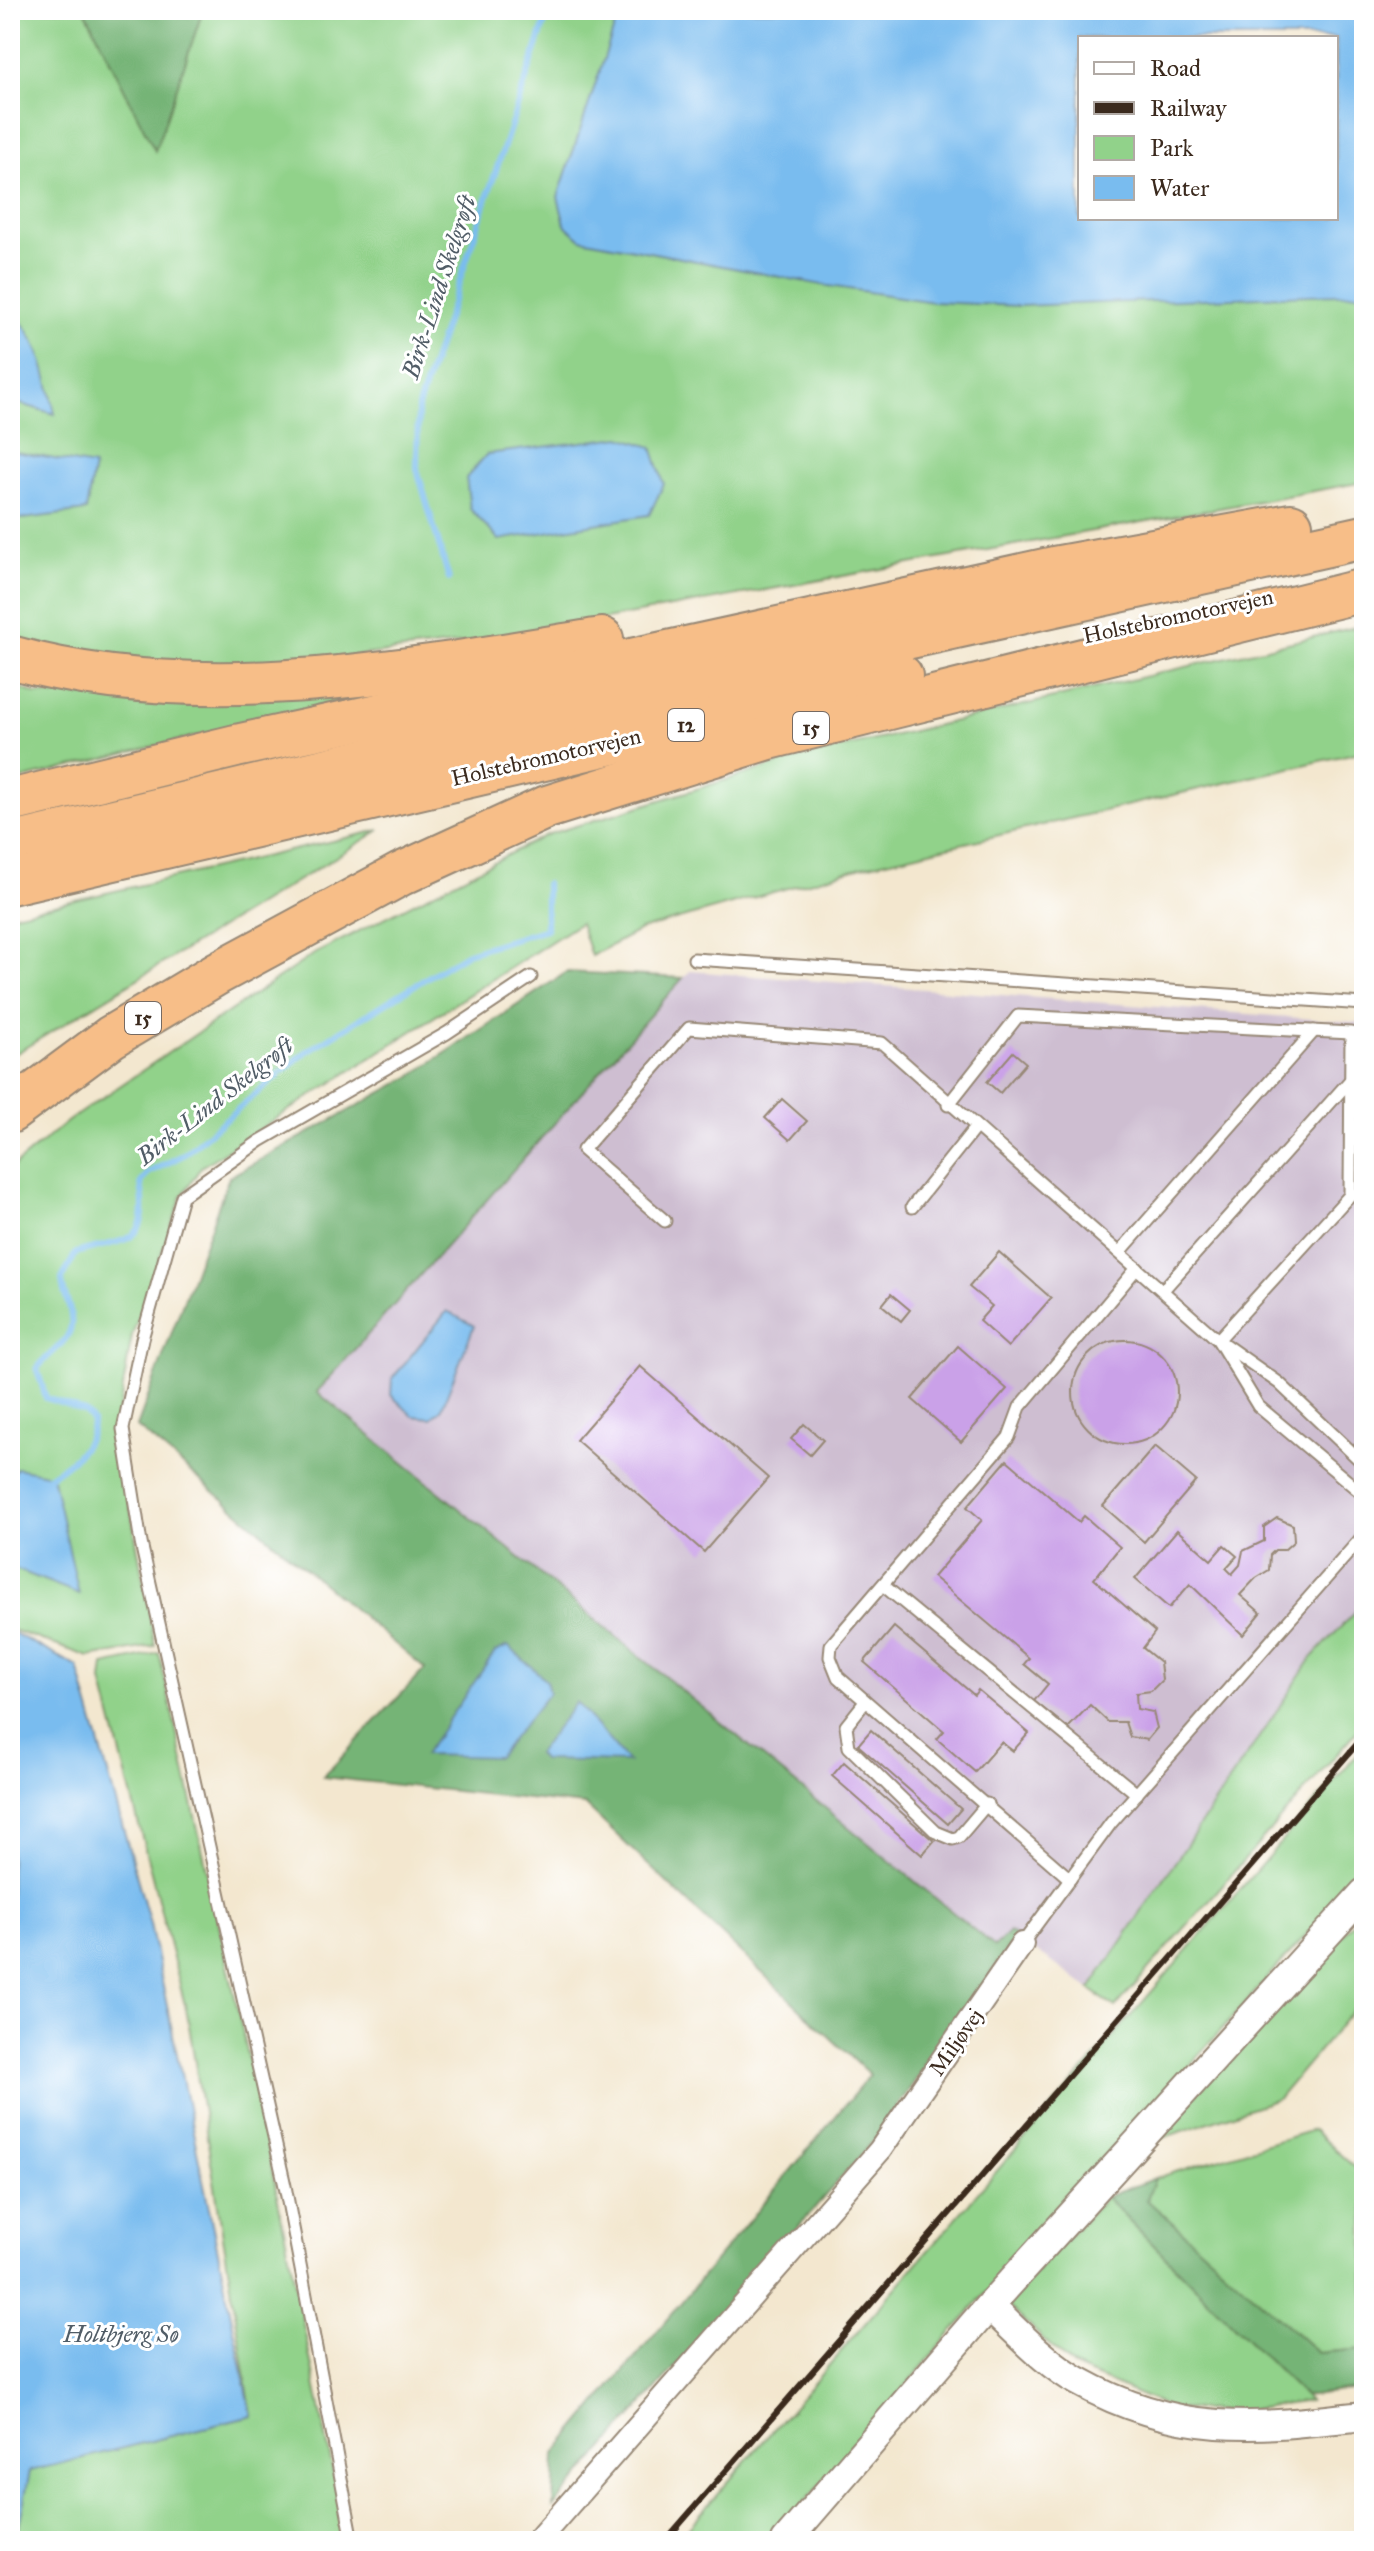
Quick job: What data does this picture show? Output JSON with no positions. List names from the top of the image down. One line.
{"streets":{"highway":["Holstebromotorvejen","12","15"],"street":["Miljøvej"]},"water":["Birk-Lind Skelgrøft","Holtbjerg Sø"],"legend":["Road","Railway","Park","Water"]}
